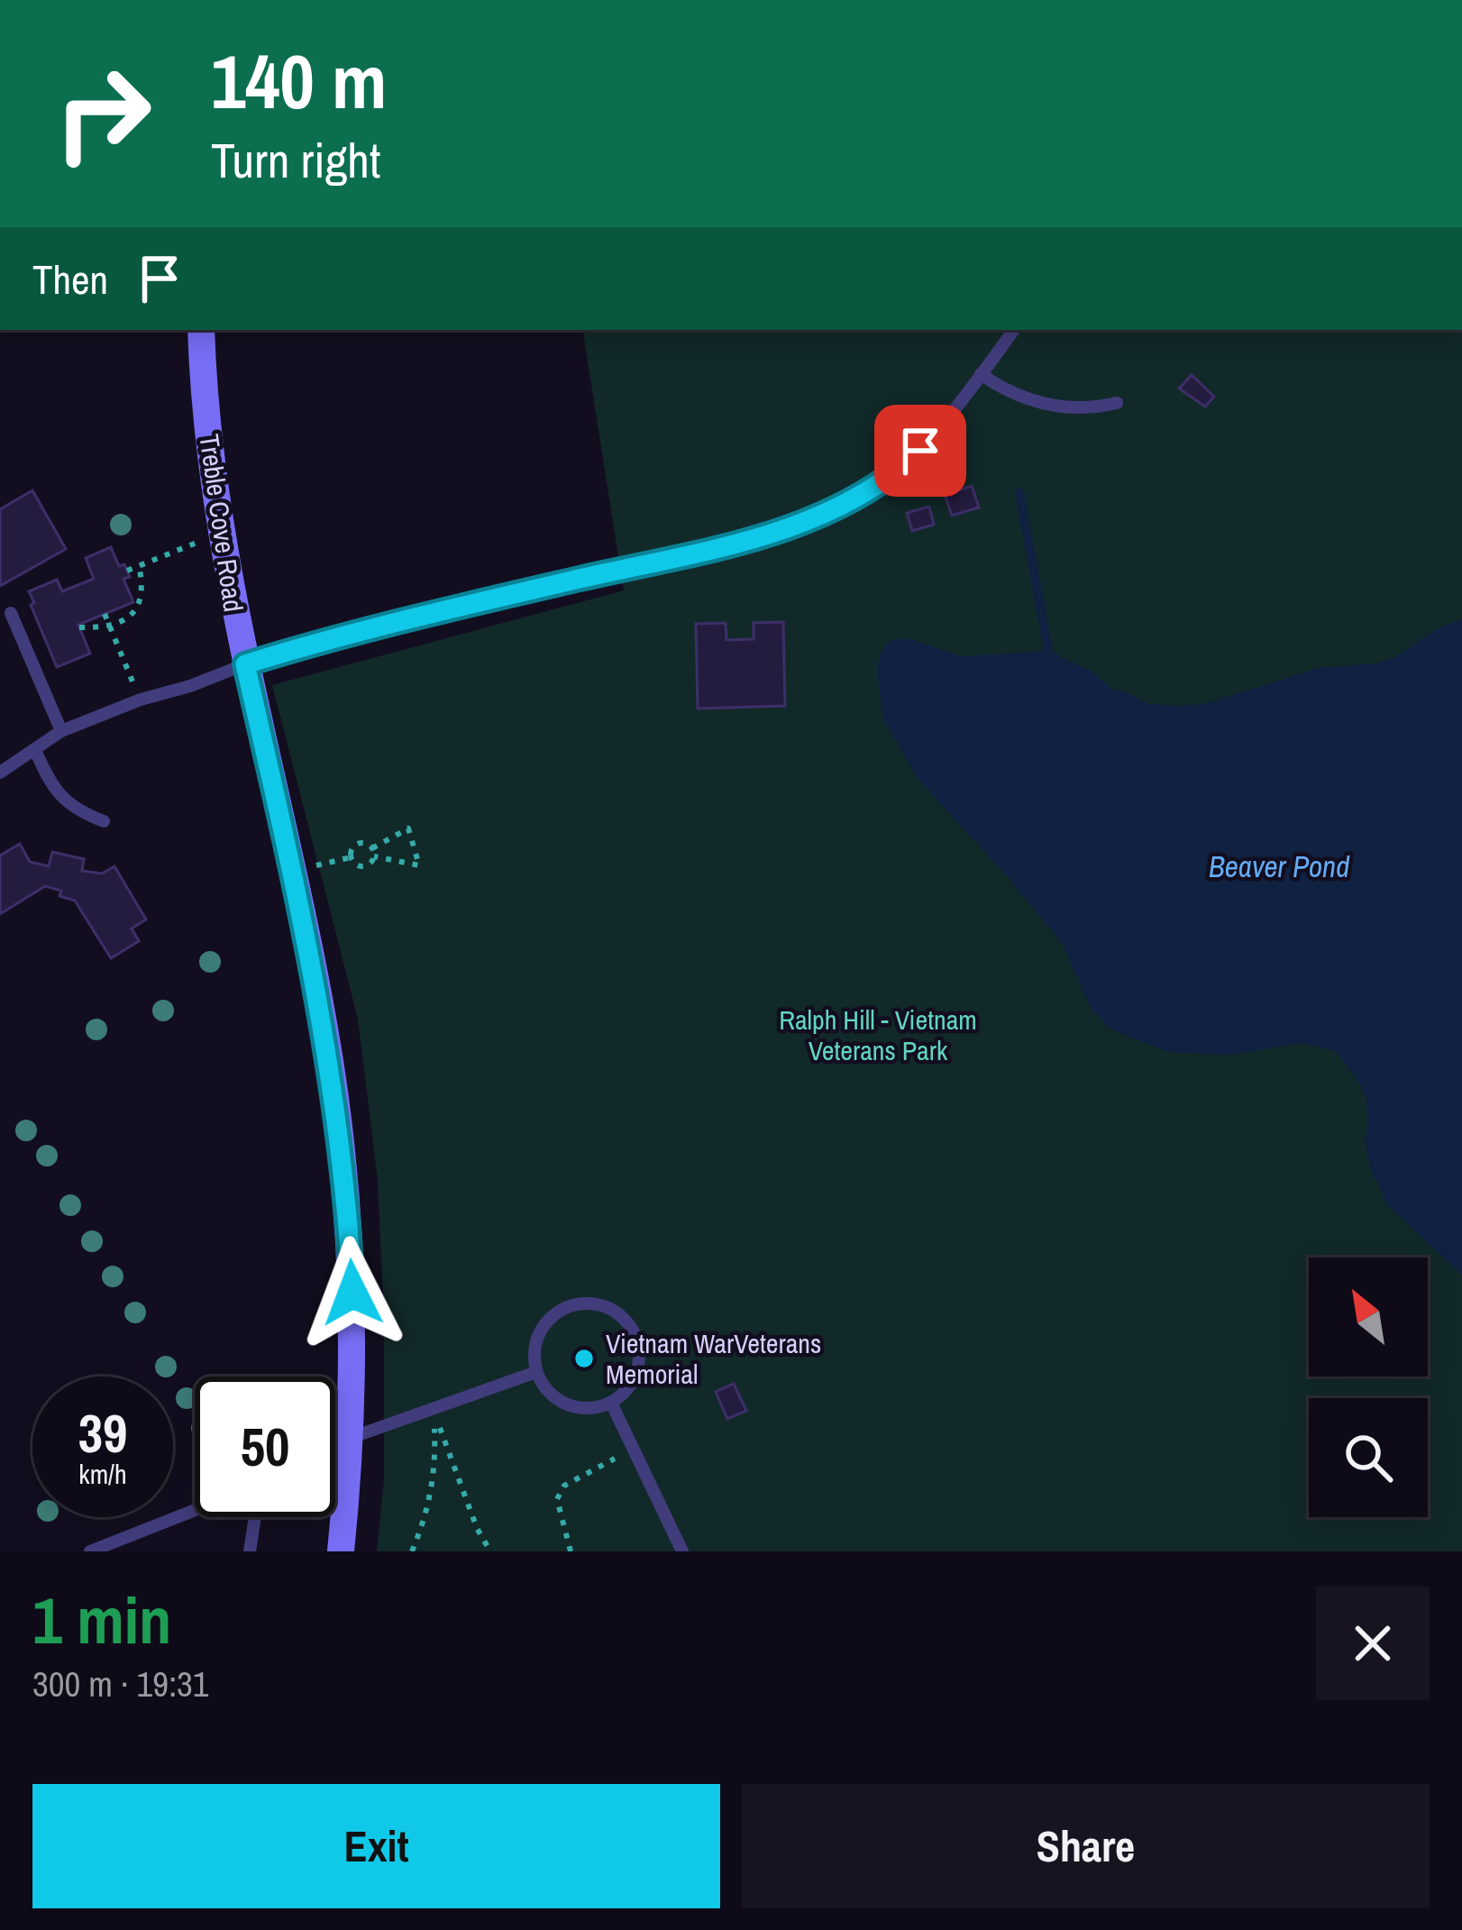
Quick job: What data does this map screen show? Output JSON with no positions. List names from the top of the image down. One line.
{"streets":{"main road":["Treble Cove Road"]},"water":["Beaver Pond"],"parks":["Ralph Hill - Vietnam Veterans Park"],"places":["Vietnam WarVeterans Memorial"],"north":"top left","page":{"turn":["140 m","Turn right"],"then":"Then","speed":"39 km/h","limit":"50","heading":["1 min","300 m · 19:31"],"buttons":["Exit","Share"]}}
